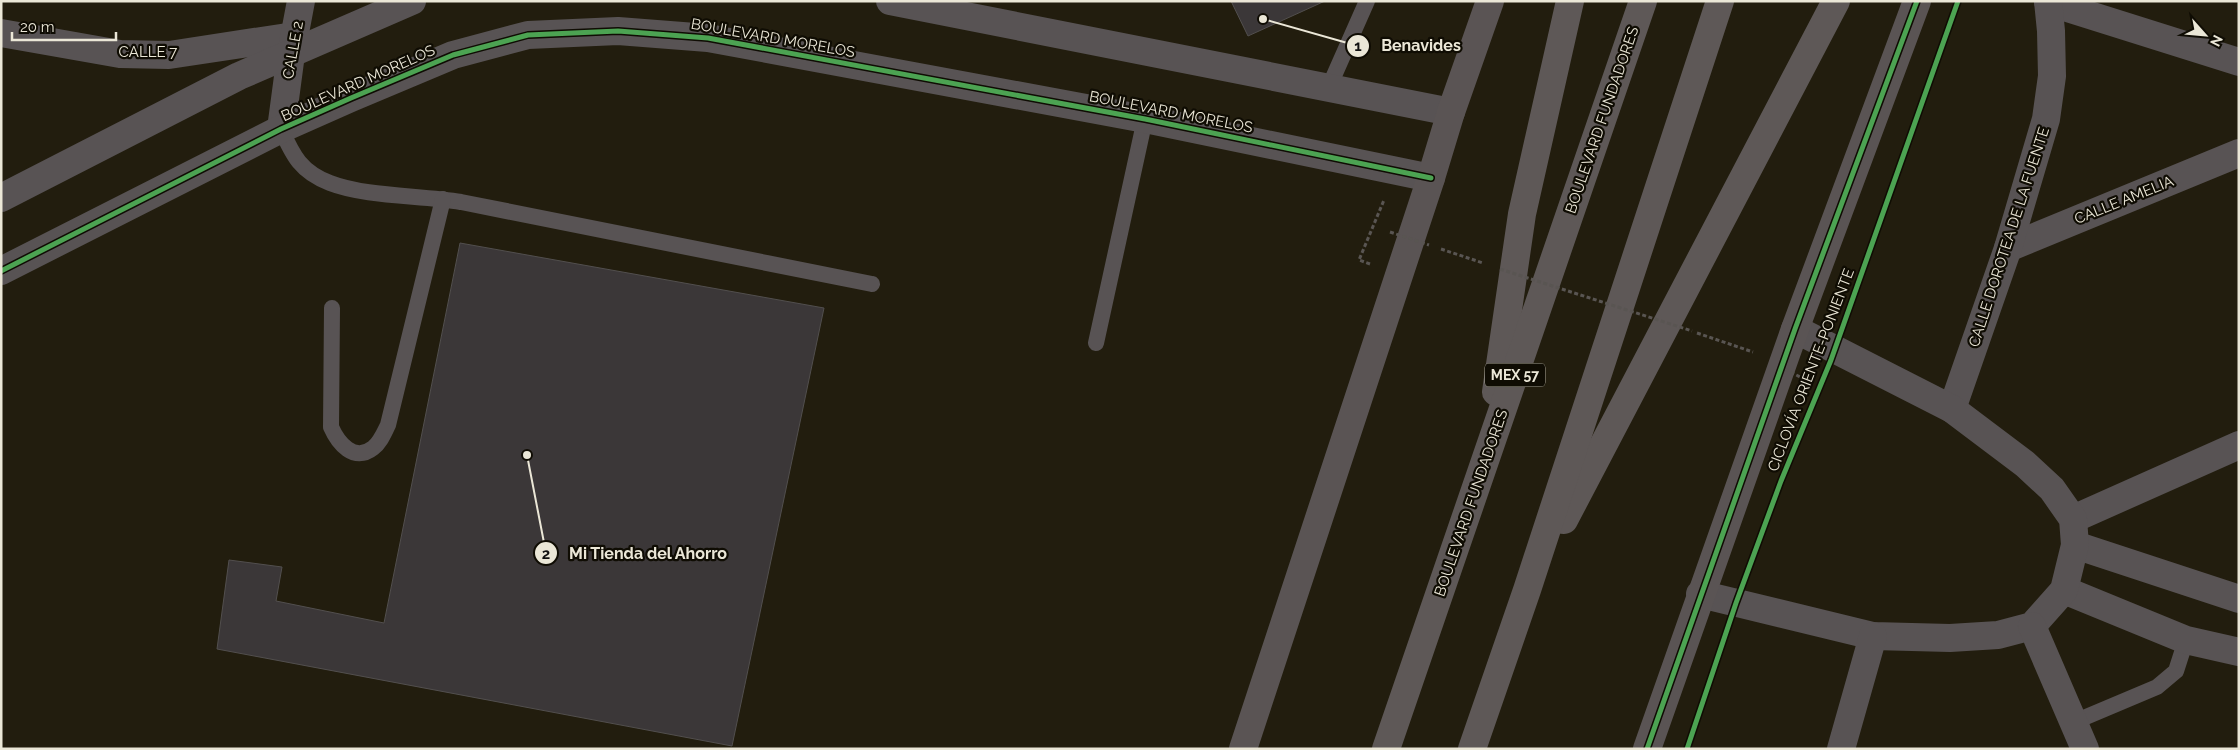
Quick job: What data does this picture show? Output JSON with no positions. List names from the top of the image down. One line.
{"streets":{"highway":["BOULEVARD FUNDADORES","MEX 57"],"street":["BOULEVARD MORELOS","CALLE 2","CALLE 7","CALLE AMELIA","CALLE DOROTEA DE LA FUENTE"],"cycle path":["CICLOVÍA ORIENTE-PONIENTE"]},"crossings":[["BOULEVARD MORELOS","CALLE 2"],["CALLE 2","CALLE 7"],["CALLE AMELIA","CALLE DOROTEA DE LA FUENTE"]],"places":["Benavides","Mi Tienda del Ahorro"],"scale_bar":"20 m","north":"bottom right"}
